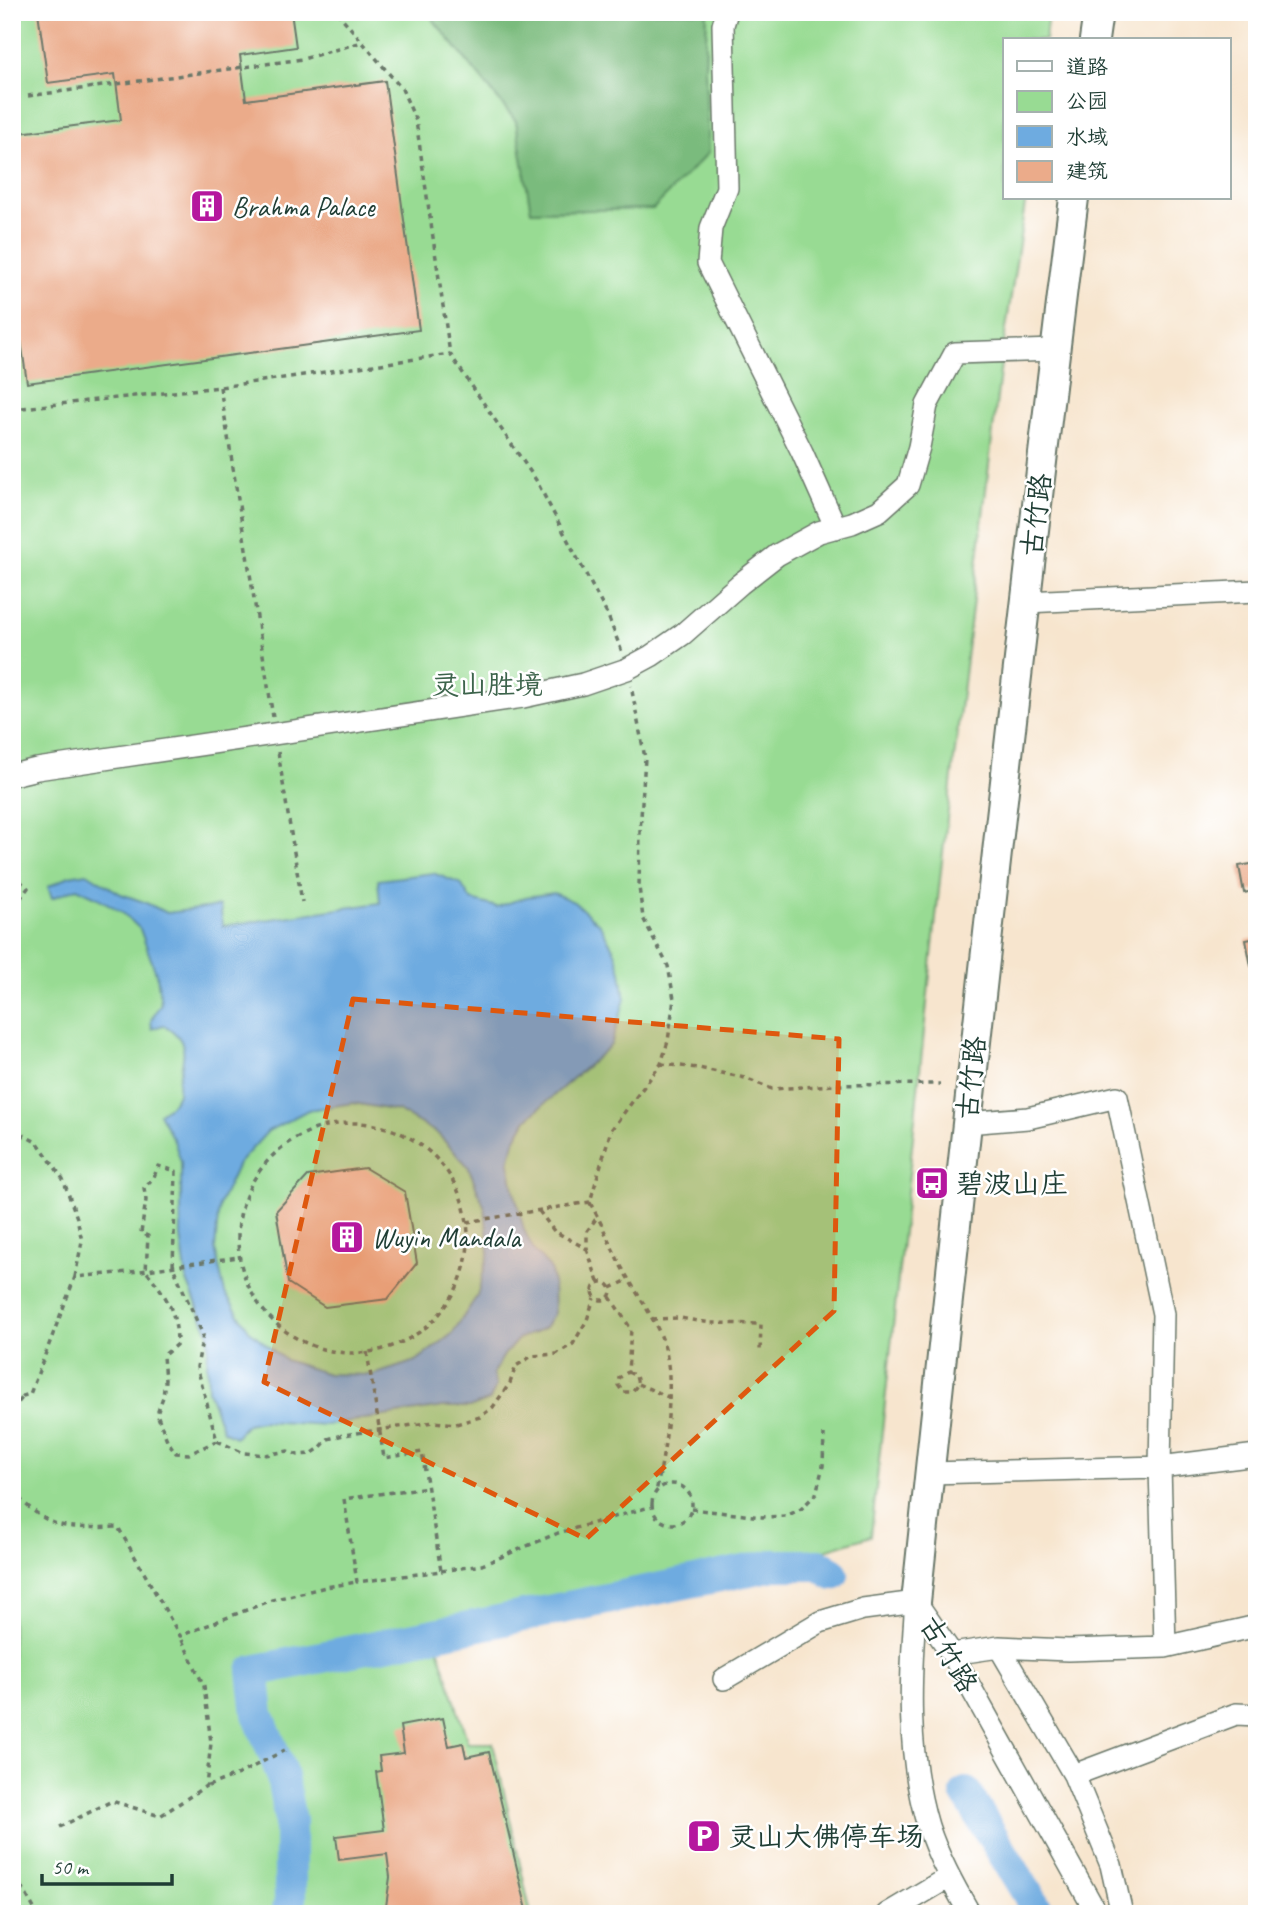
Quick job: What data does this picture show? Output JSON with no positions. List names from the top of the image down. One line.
{"streets":{"main road":["古竹路"]},"parks":["灵山胜境"],"places":{"building":["Brahma Palace","Wuyin Mandala"],"bus stop":["碧波山庄"],"parking":["灵山大佛停车场"]},"legend":["道路","公园","水域","建筑"],"scale_bar":"50 m"}
